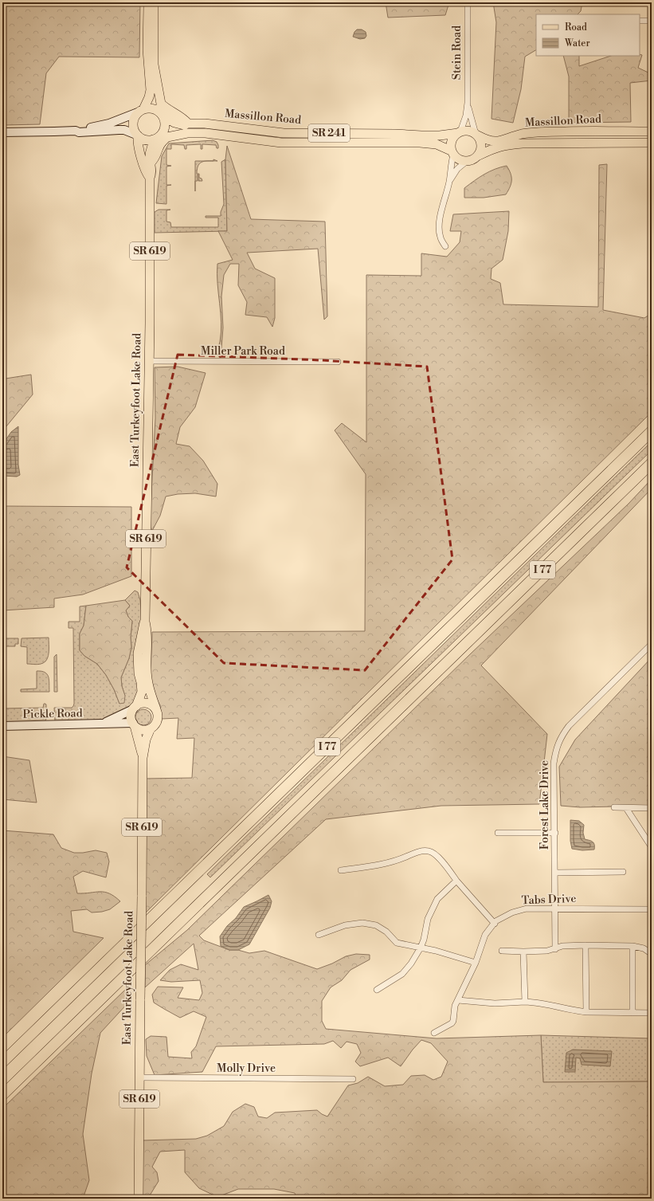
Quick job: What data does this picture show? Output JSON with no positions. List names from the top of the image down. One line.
{"streets":{"highway":["I 77"],"main road":["Massillon Road","SR 241","SR 619","East Turkeyfoot Lake Road","Pickle Road"],"street":["Stein Road","Miller Park Road","Forest Lake Drive","Tabs Drive","Molly Drive"]},"crossings":[["Stein Road","Massillon Road"],["Stein Road","SR 241"],["Massillon Road","SR 241"],["Massillon Road","East Turkeyfoot Lake Road"],["Miller Park Road","East Turkeyfoot Lake Road"],["East Turkeyfoot Lake Road","Pickle Road"],["East Turkeyfoot Lake Road","Molly Drive"],["Forest Lake Drive","Tabs Drive"]],"legend":["Road","Water"]}
